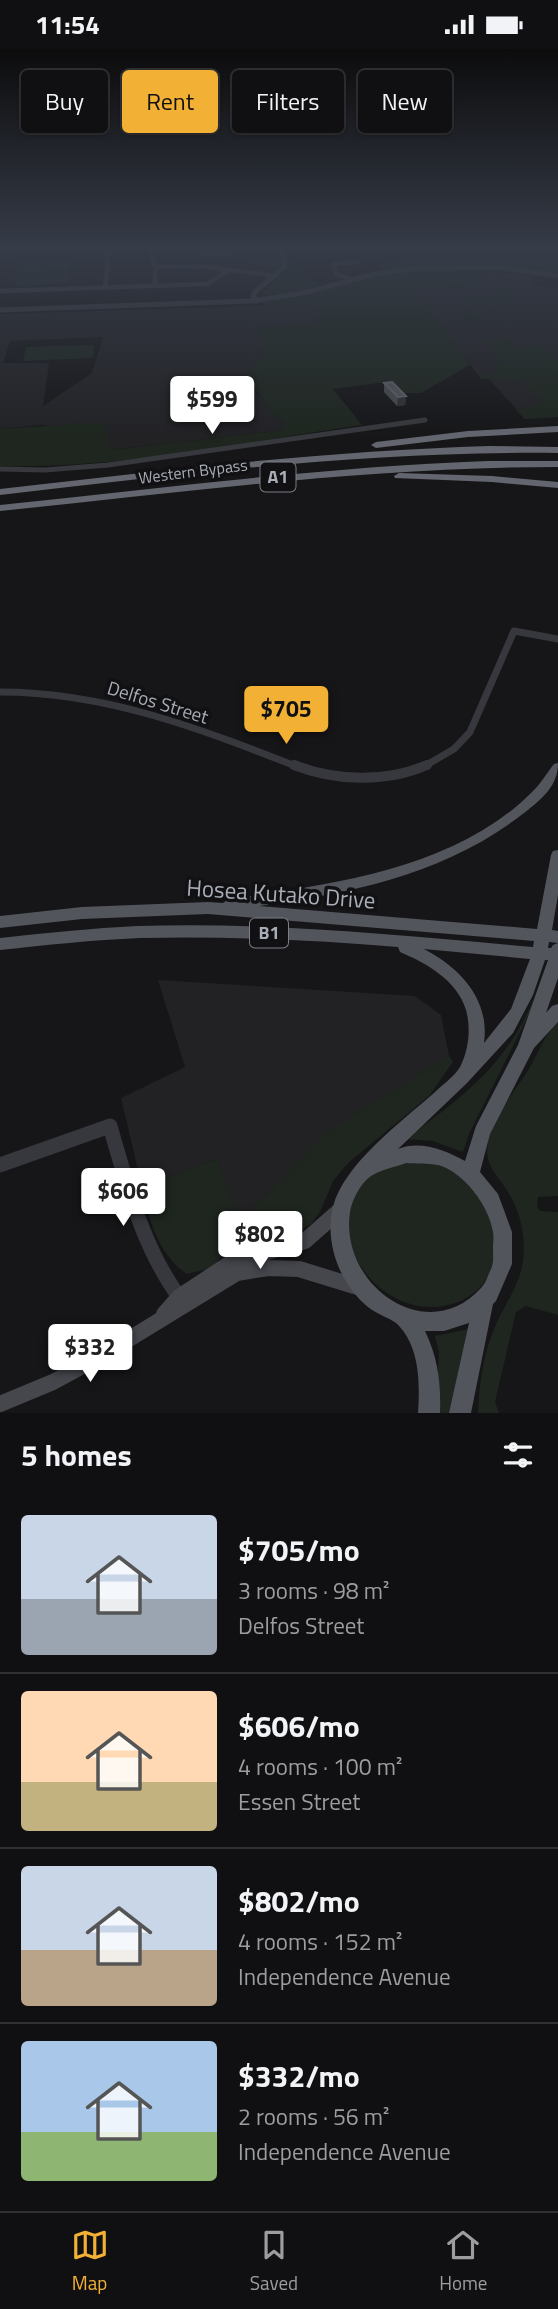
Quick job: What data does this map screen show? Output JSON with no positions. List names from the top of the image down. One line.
{"streets":{"highway":["Western Bypass","A1"],"main road":["Hosea Kutako Drive","B1"],"street":["Delfos Street"]},"crossings":[["Hosea Kutako Drive","B1"]],"page":{"status":"11:54","chip":["Buy","Rent","Filters","New"],"price":["$599","$705","$606","$802","$332"],"heading":"5 homes","list":[{"name":"$705/mo","note":"3 rooms · 98 m² · Delfos Street"},{"name":"$606/mo","note":"4 rooms · 100 m² · Essen Street"},{"name":"$802/mo","note":"4 rooms · 152 m² · Independence Avenue"},{"name":"$332/mo","note":"2 rooms · 56 m² · Independence Avenue"}],"tabs":["Map","Saved","Home"]}}
